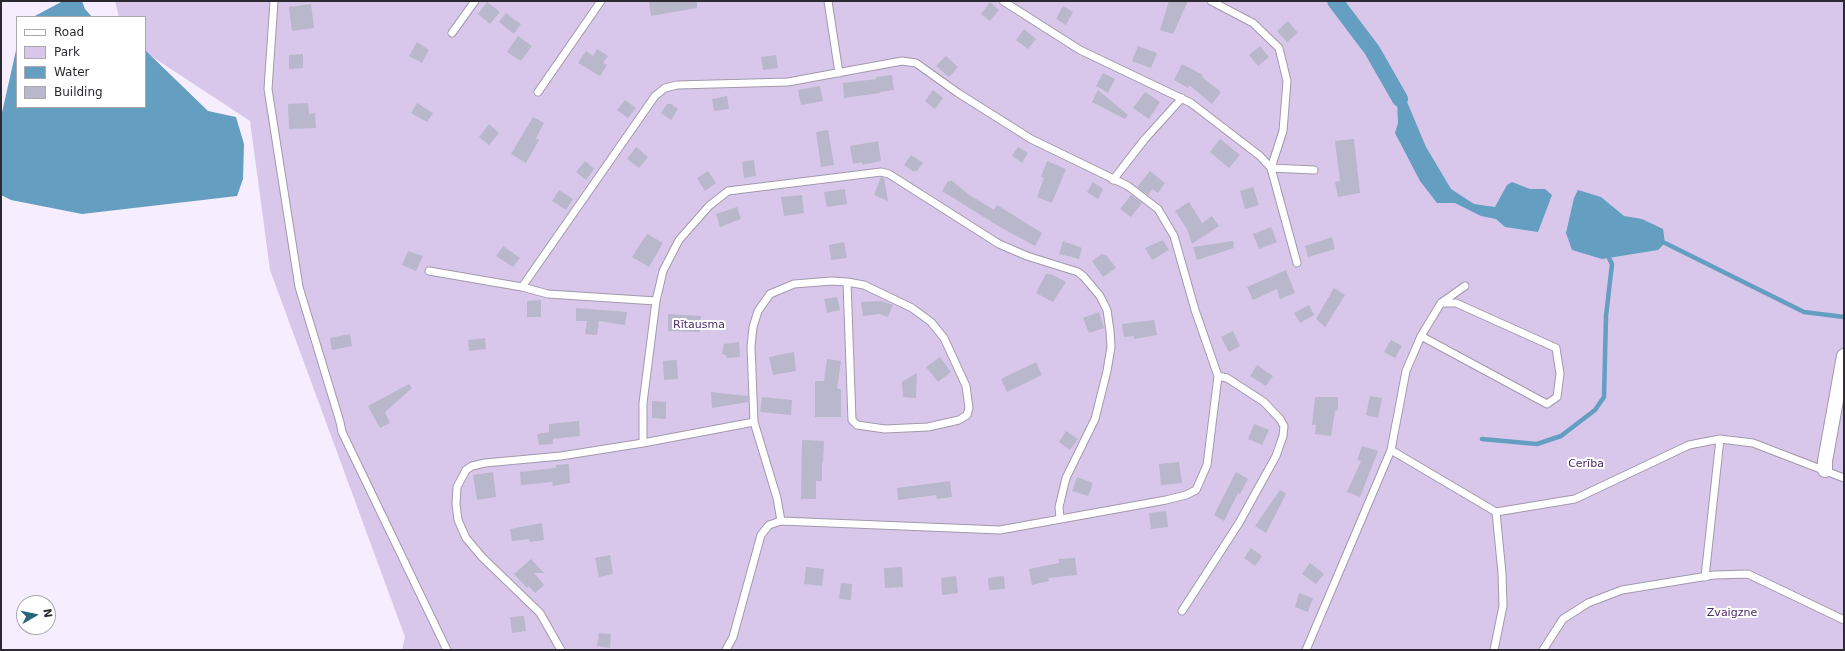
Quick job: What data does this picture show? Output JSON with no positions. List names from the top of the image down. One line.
{"parks":["Rītausma","Cerība","Zvaigzne"],"legend":["Road","Park","Water","Building"],"north":"right"}
